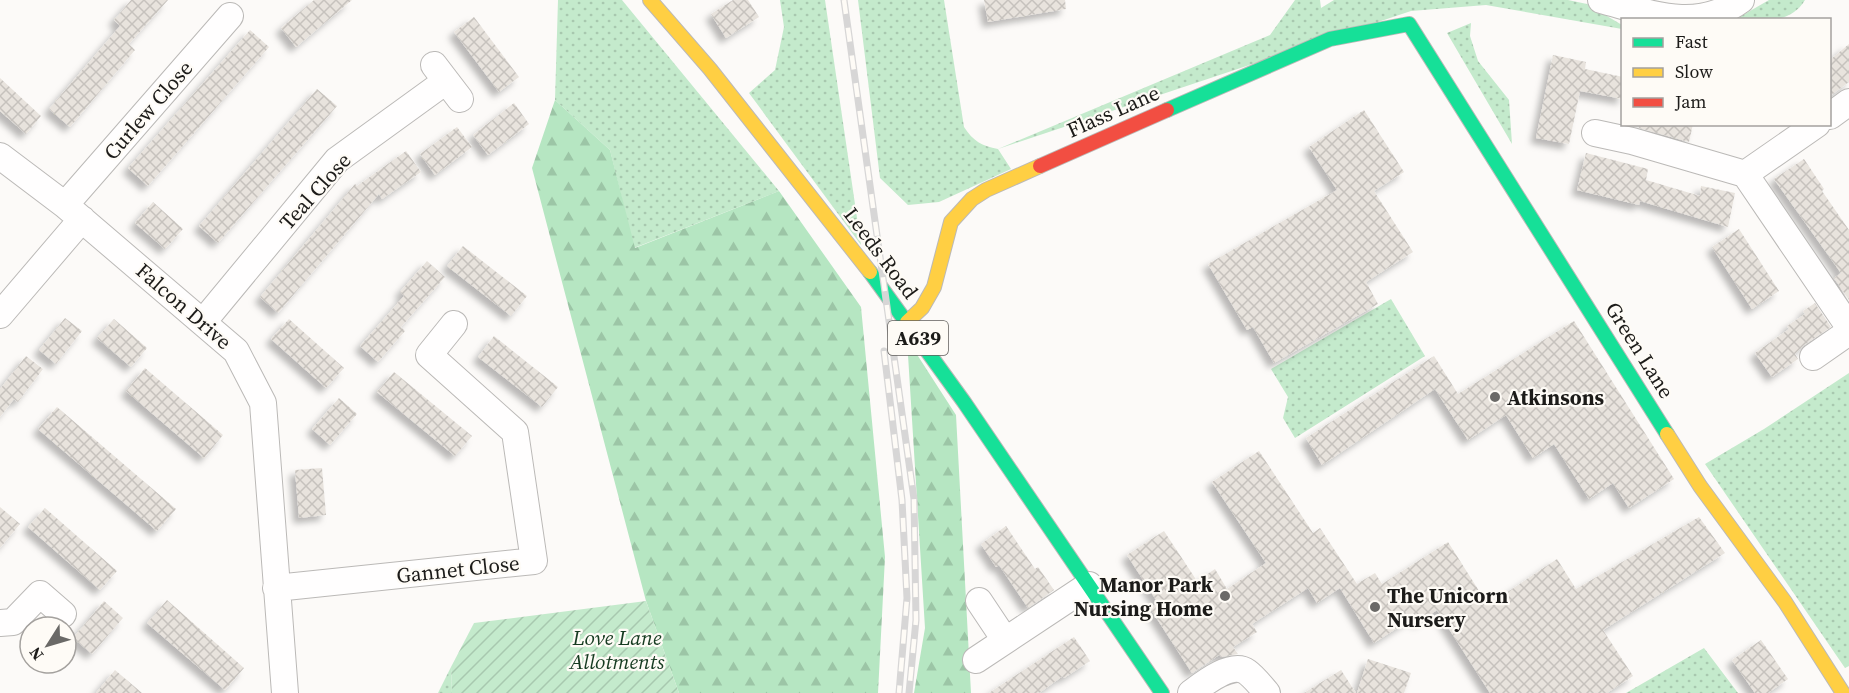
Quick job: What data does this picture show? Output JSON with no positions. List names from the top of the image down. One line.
{"streets":{"street":["Curlew Close","Flass Lane","Teal Close","Leeds Road","Falcon Drive","A639","Green Lane","Gannet Close"]},"crossings":[["Curlew Close","Falcon Drive"],["Flass Lane","Leeds Road"],["Flass Lane","Green Lane"],["Teal Close","Falcon Drive"],["Falcon Drive","Gannet Close"]],"parks":["Love Lane Allotments"],"places":["Atkinsons","Manor Park Nursing Home","The Unicorn Nursery"],"legend":["Fast","Slow","Jam"],"north":"bottom left"}
